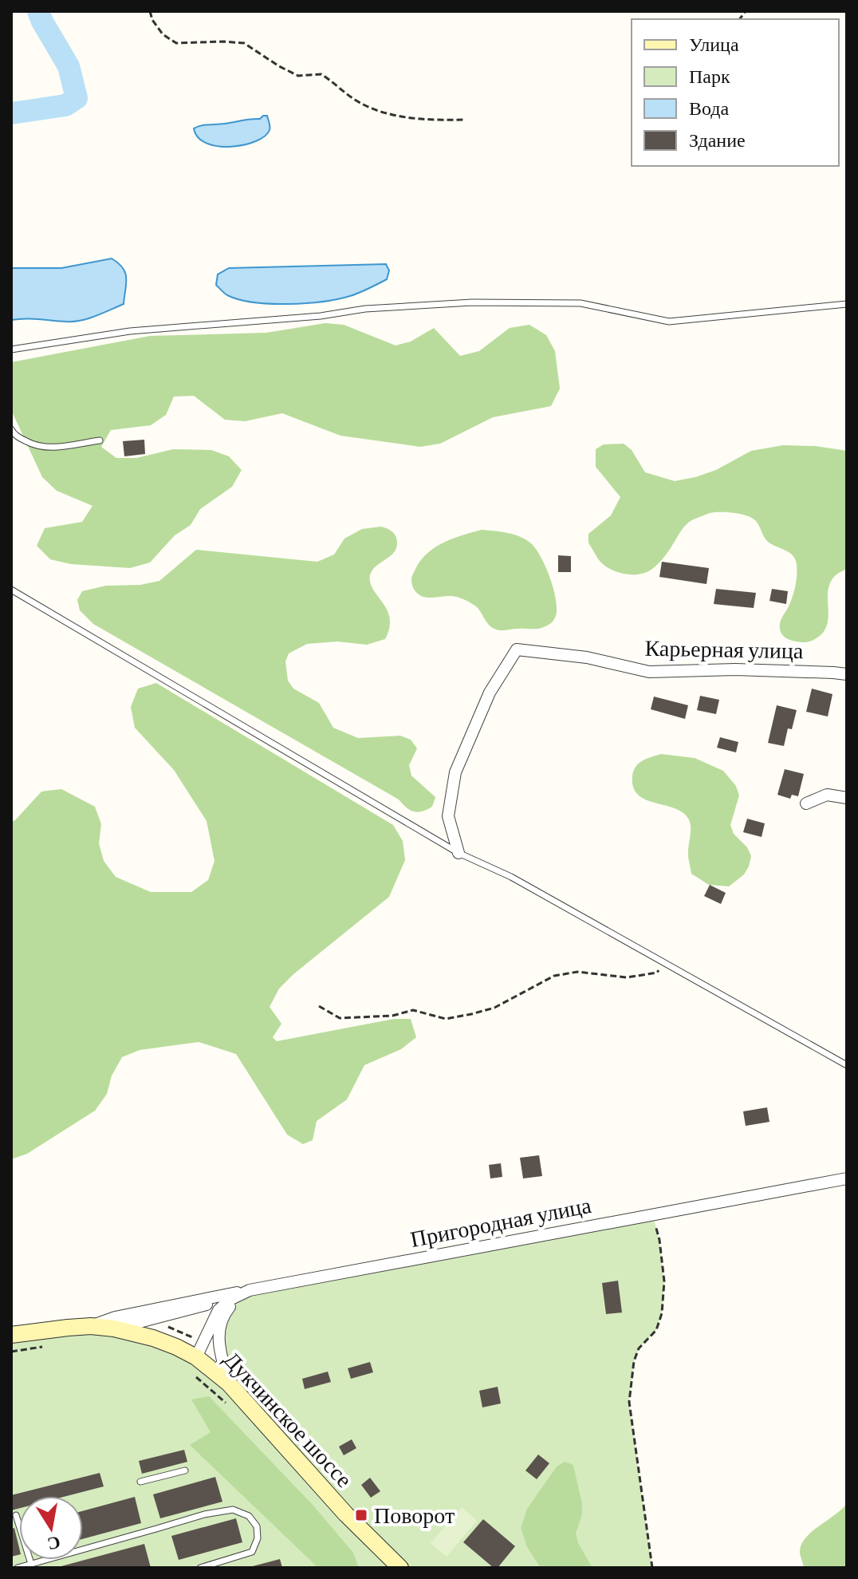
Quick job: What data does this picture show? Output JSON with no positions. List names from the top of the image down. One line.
{"streets":{"street":["Карьерная улица","Пригородная улица","Дукчинское шоссе"]},"crossings":[["Пригородная улица","Дукчинское шоссе"]],"places":{"transit":["Поворот"]},"legend":["Улица","Парк","Вода","Здание"],"north":"bottom"}
